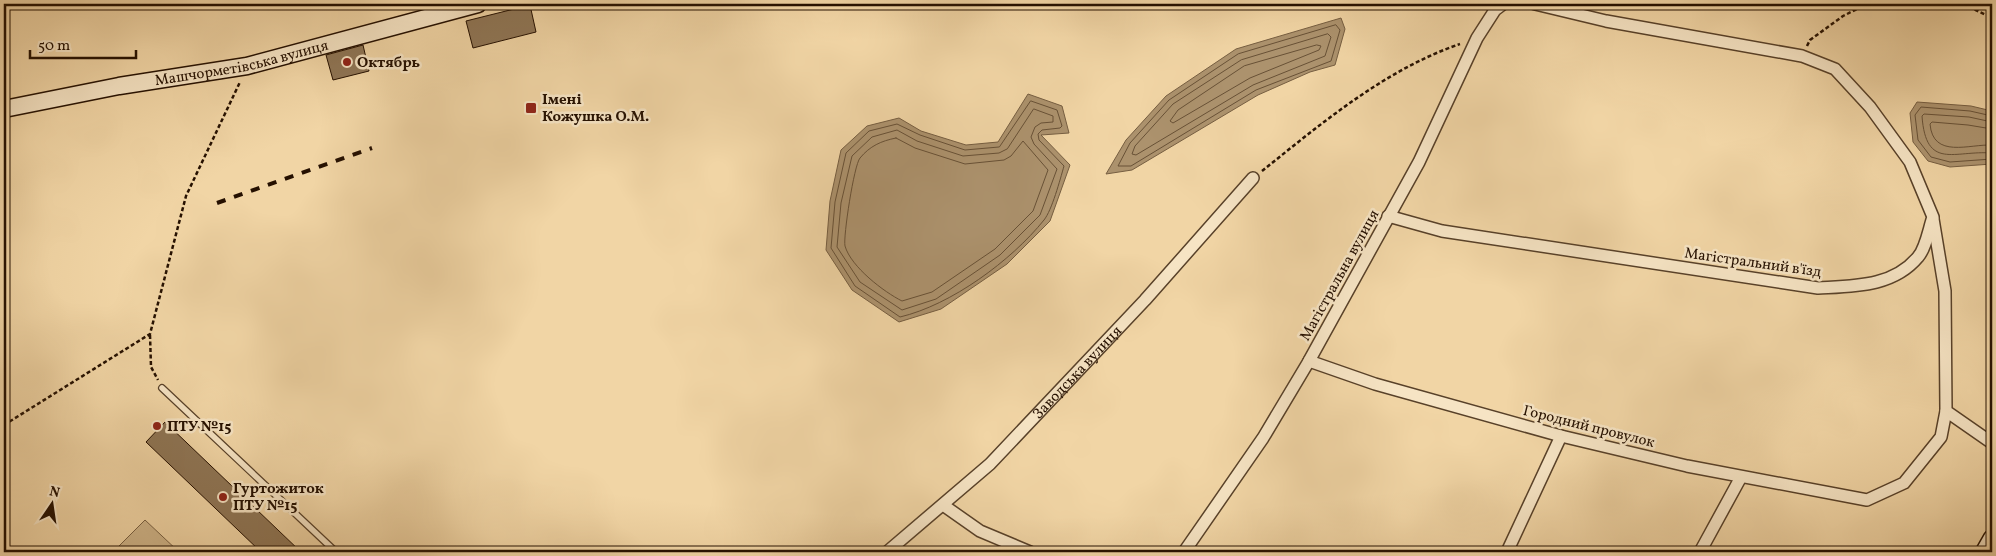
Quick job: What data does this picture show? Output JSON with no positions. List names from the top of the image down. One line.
{"streets":{"street":["Машчорметівська вулиця","Магістральний в'їзд","Магістральна вулиця","Заводська вулиця","Городний провулок"]},"crossings":[["Магістральний в'їзд","Магістральна вулиця"],["Магістральна вулиця","Городний провулок"]],"places":{"other":["Октябрь","ПТУ №15","Гуртожиток ПТУ №15"],"transit":["Імені Кожушка О.М."]},"scale_bar":"50 m","north":"top"}
